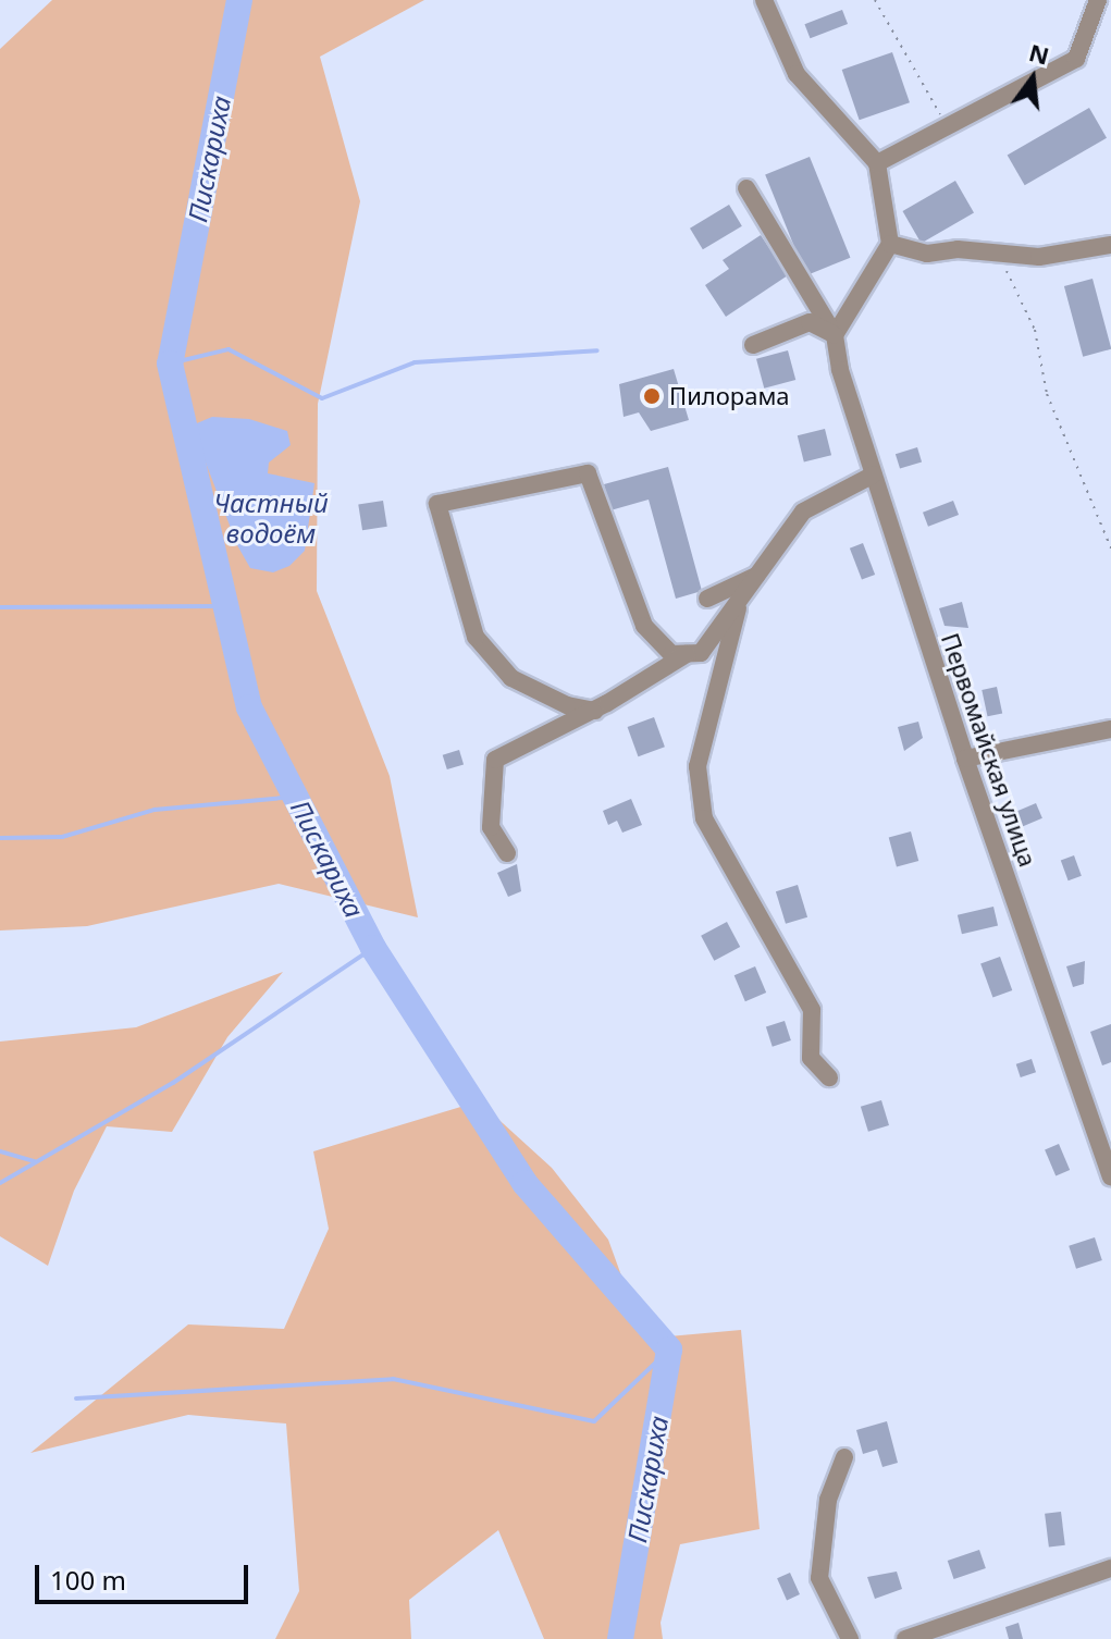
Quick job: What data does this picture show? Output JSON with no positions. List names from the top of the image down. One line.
{"streets":{"street":["Первомайская улица"]},"water":["Пискариха","Частный водоём"],"places":["Пилорама"],"scale_bar":"100 m","north":"top"}
